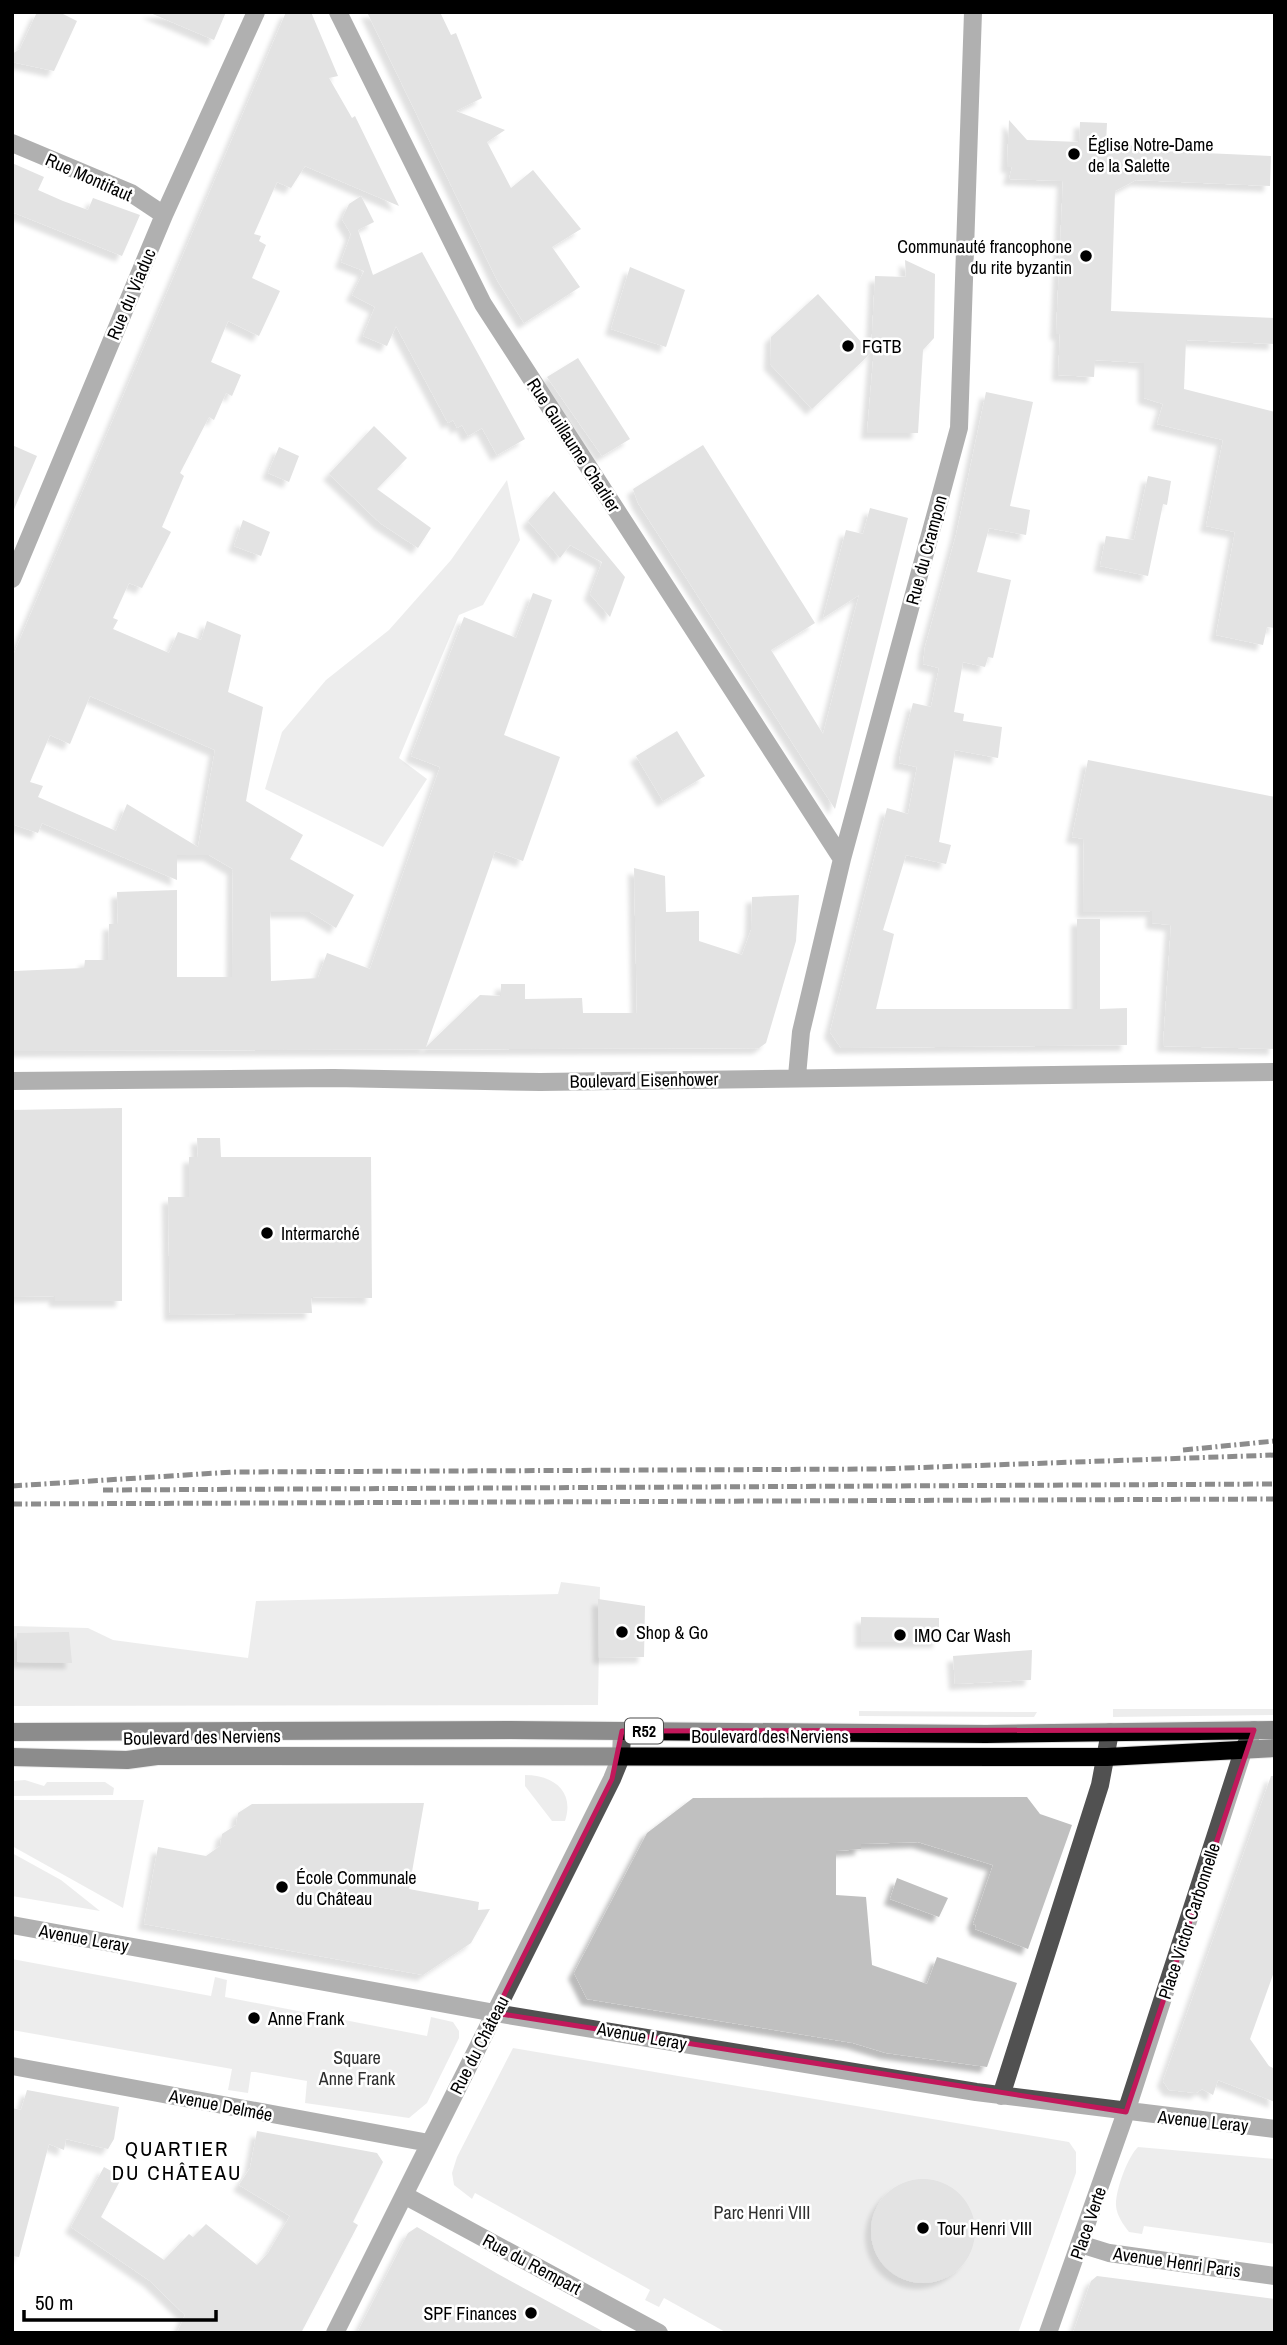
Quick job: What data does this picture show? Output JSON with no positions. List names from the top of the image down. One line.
{"streets":{"main road":["R52","Boulevard des Nerviens"],"street":["Rue Montifaut","Rue du Viaduc","Rue Guillaume Charlier","Rue du Crampon","Boulevard Eisenhower","Place Victor Carbonnelle","Avenue Leray","Rue du Château","Avenue Delmée","Place Verte","Avenue Henri Paris","Rue du Rempart"]},"crossings":[["Rue Montifaut","Rue du Viaduc"],["Rue Guillaume Charlier","Rue du Crampon"],["Rue du Crampon","Boulevard Eisenhower"],["Boulevard des Nerviens","Place Victor Carbonnelle"],["Boulevard des Nerviens","Rue du Château"],["Place Victor Carbonnelle","Avenue Leray"],["Place Victor Carbonnelle","Place Verte"],["Avenue Leray","Rue du Château"],["Avenue Leray","Place Verte"],["Rue du Château","Avenue Delmée"],["Rue du Château","Rue du Rempart"],["Place Verte","Avenue Henri Paris"]],"districts":["QUARTIER DU CHÂTEAU"],"parks":["Square Anne Frank","Parc Henri VIII"],"places":["Église Notre-Dame de la Salette","Communauté francophone du rite byzantin","FGTB","Intermarché","Shop & Go","IMO Car Wash","École Communale du Château","Anne Frank","Tour Henri VIII","SPF Finances"],"scale_bar":"50 m"}
